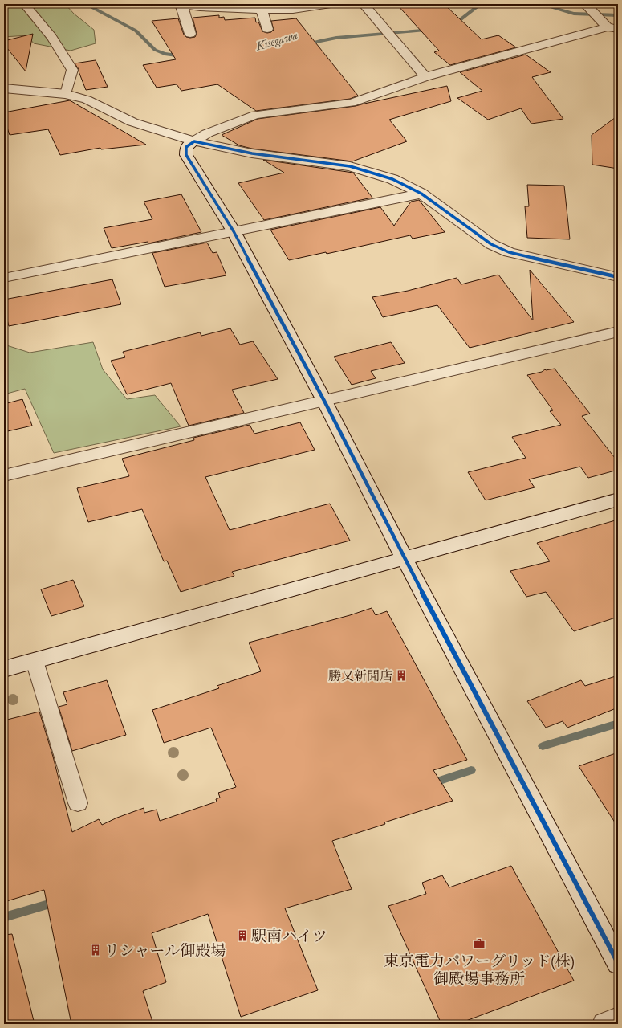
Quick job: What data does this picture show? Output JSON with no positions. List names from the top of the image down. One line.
{"water":["Kisegawa"],"places":{"building":["勝又新聞店","駅南ハイツ","リシャール御殿場"],"office":["東京電力パワーグリッド(株) 御殿場事務所"]}}
